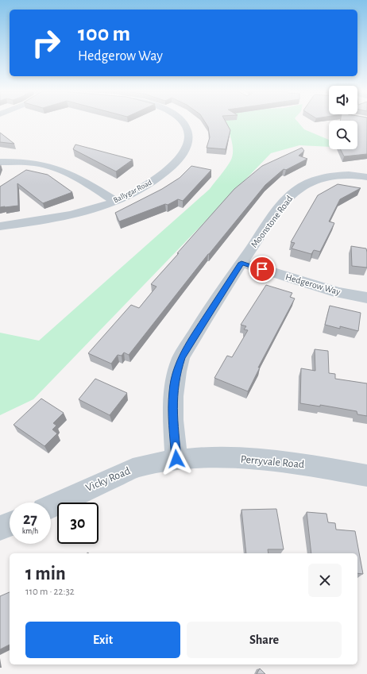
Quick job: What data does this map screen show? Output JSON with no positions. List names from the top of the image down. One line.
{"streets":{"street":["Ballygar Road","Moonstone Road","Hedgerow Way","Perryvale Road","Vicky Road"]},"crossings":[["Moonstone Road","Hedgerow Way"],["Moonstone Road","Perryvale Road"],["Moonstone Road","Vicky Road"],["Perryvale Road","Vicky Road"]],"page":{"turn":["100 m","Hedgerow Way"],"speed":"27 km/h","limit":"30","heading":["1 min","110 m · 22:32"],"buttons":["Exit","Share"]}}
